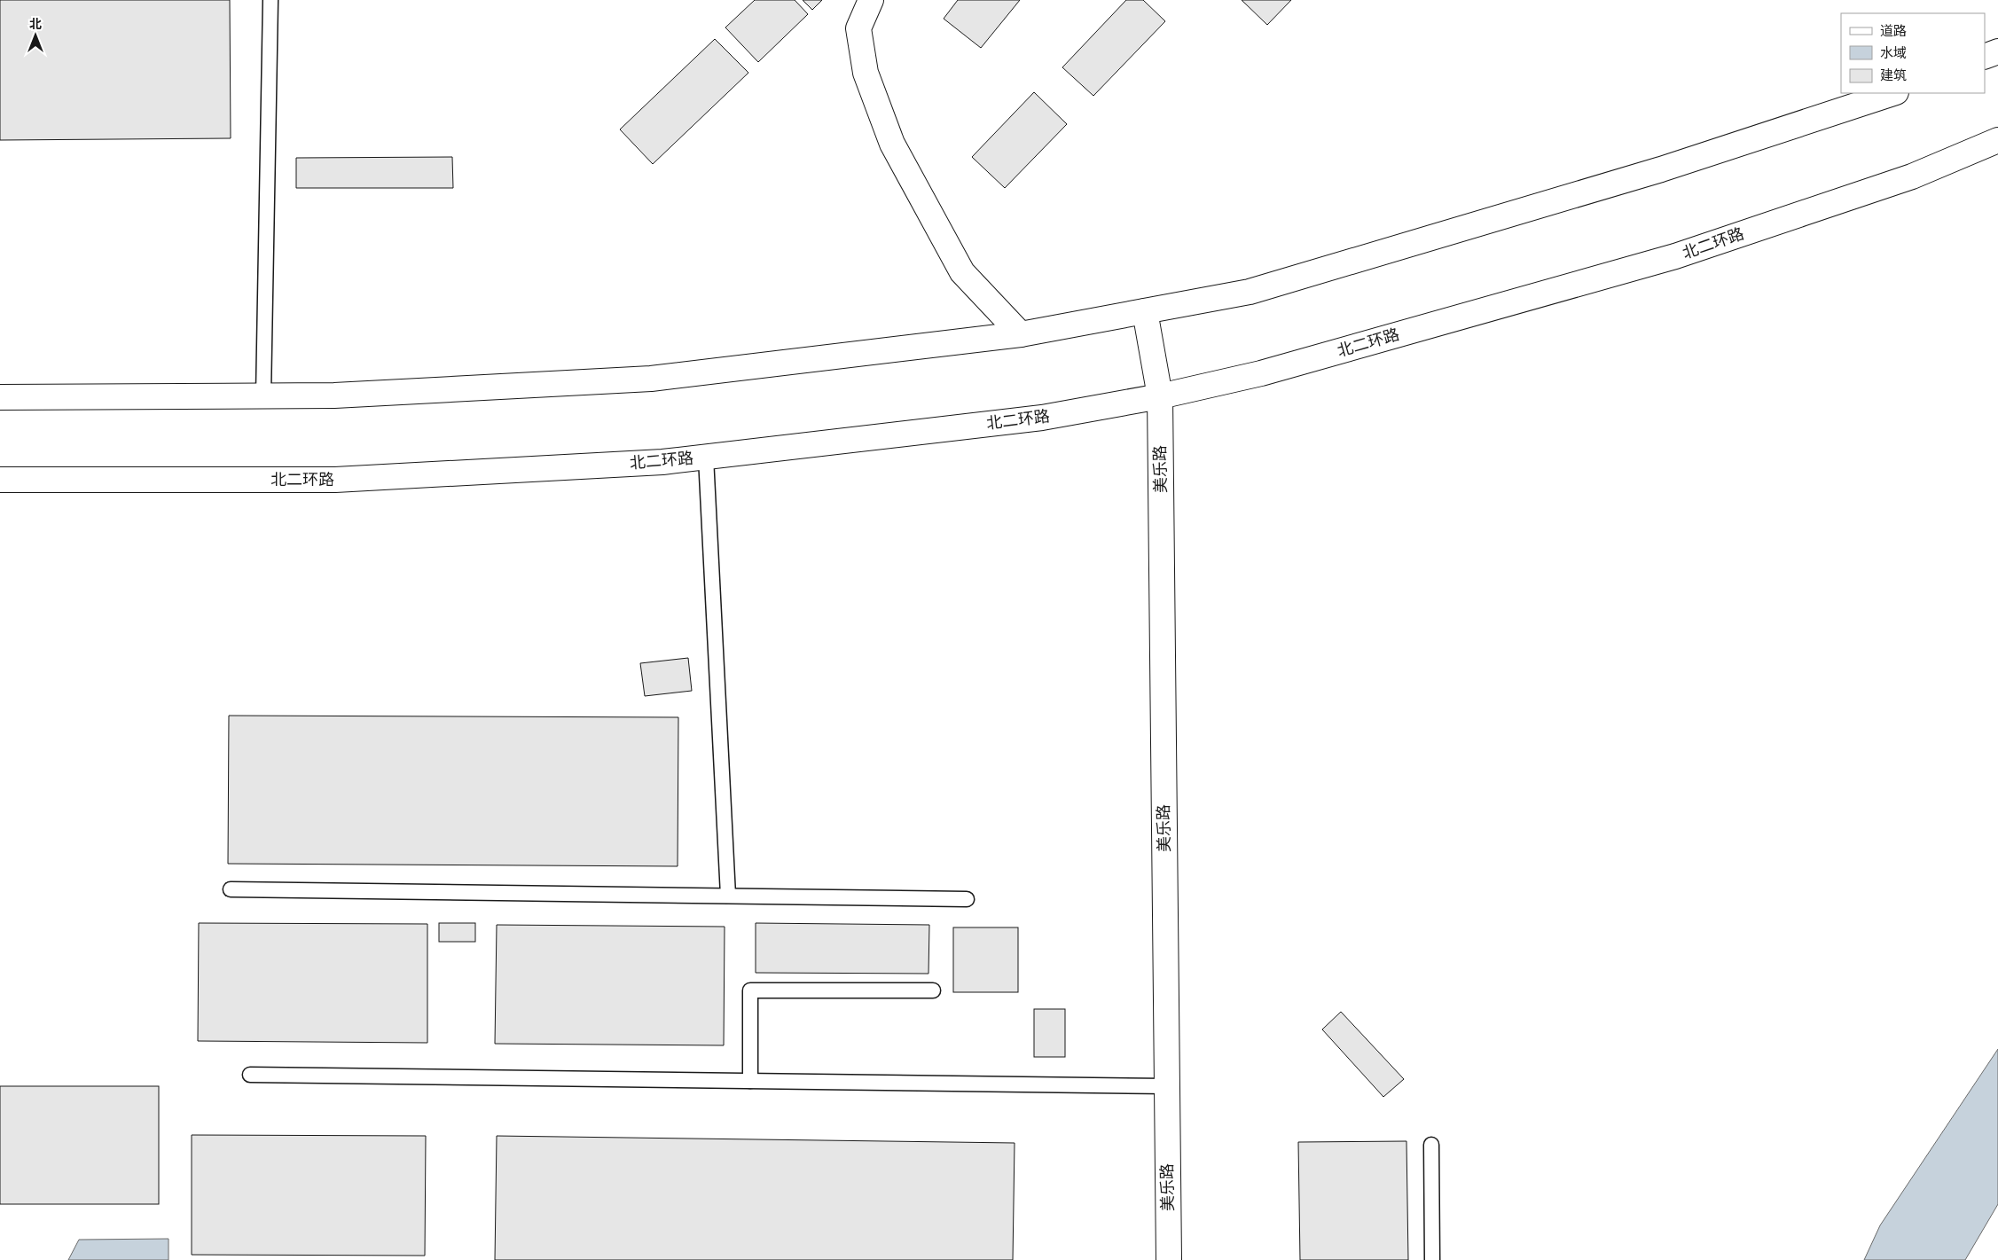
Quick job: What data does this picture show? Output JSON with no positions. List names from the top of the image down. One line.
{"streets":{"main road":["北二环路","美乐路"]},"crossings":[["北二环路","美乐路"]],"legend":["道路","水域","建筑"],"north":"top"}
